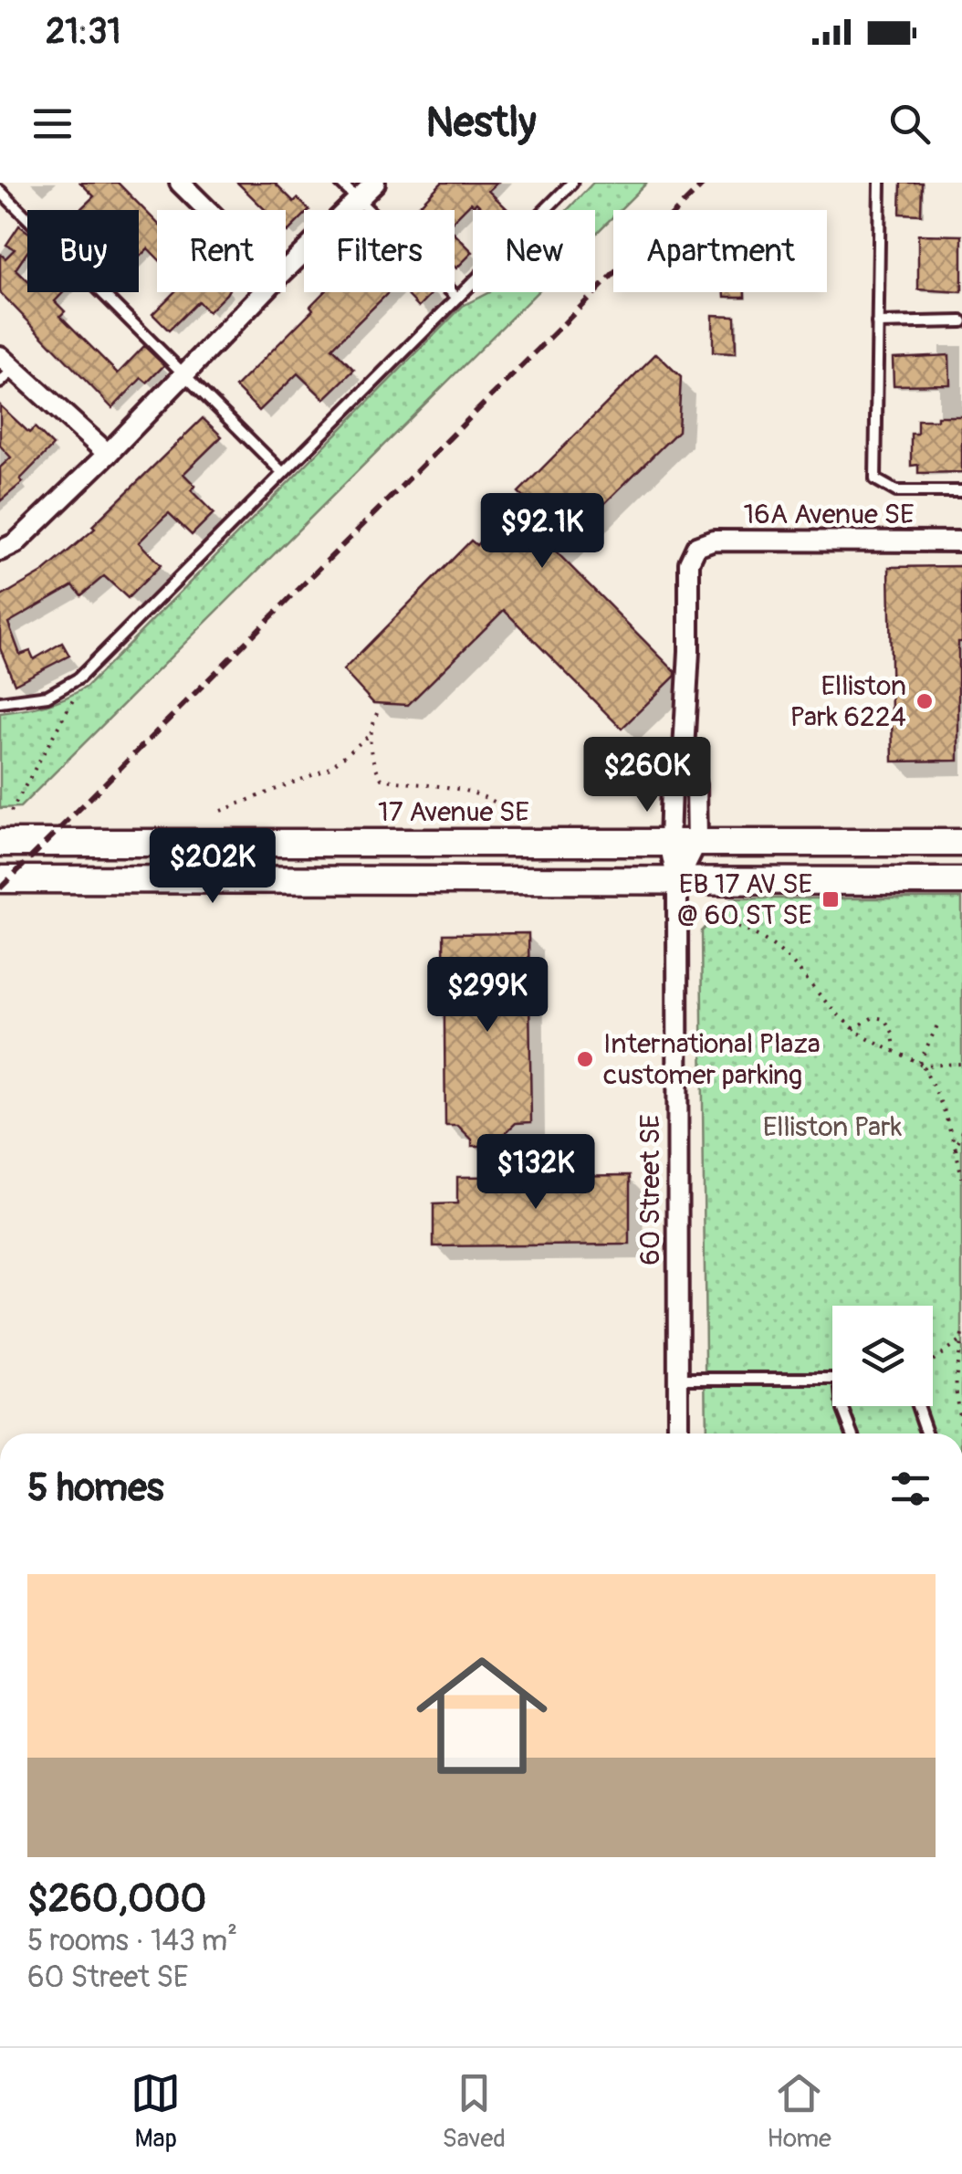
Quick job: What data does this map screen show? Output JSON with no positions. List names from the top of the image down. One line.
{"streets":{"main road":["17 Avenue SE"],"street":["16A Avenue SE","60 Street SE"]},"crossings":[["16A Avenue SE","60 Street SE"],["17 Avenue SE","60 Street SE"]],"parks":["Elliston Park"],"places":{"other":["Elliston Park 6224","International Plaza customer parking"],"transit":["EB 17 AV SE @ 60 ST SE"]},"page":{"status":"21:31","header":"Nestly","chip":["Buy","Rent","Filters","New","Apartment"],"price":["$92.1K","$260K","$202K","$299K","$132K"],"heading":"5 homes","list":[{"name":"$260,000","note":"5 rooms · 143 m² · 60 Street SE"}],"tabs":["Map","Saved","Home"]}}
